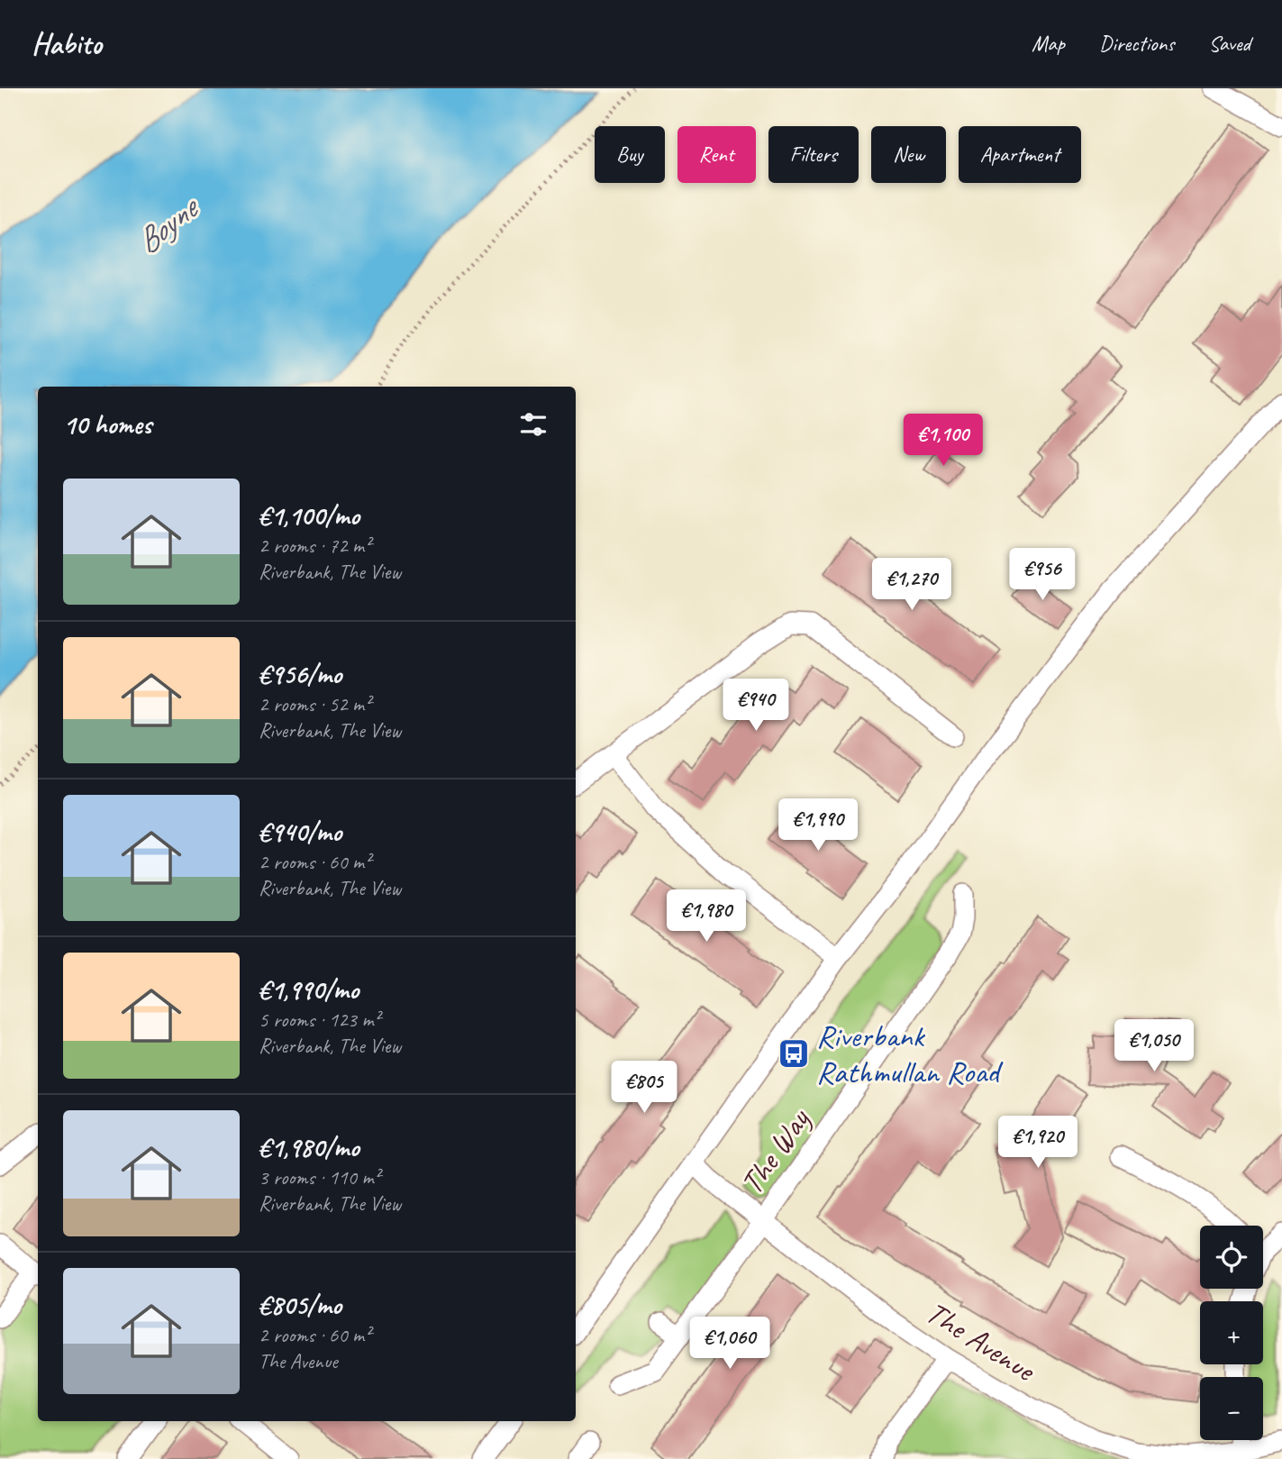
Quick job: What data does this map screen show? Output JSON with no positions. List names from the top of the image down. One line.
{"streets":{"street":["The Way","The Avenue"]},"crossings":[["The Way","The Avenue"]],"water":["Boyne"],"places":{"bus stop":["Riverbank Rathmullan Road"]},"page":{"header":"Habito","nav":["Map","Directions","Saved"],"chip":["Buy","Rent","Filters","New","Apartment"],"heading":"10 homes","price":["€1,100","€956","€1,270","€940","€1,990","€1,980","€1,050","€805","€1,920","€1,060"],"list":[{"name":"€1,100/mo","note":"2 rooms · 72 m² · Riverbank, The View"},{"name":"€956/mo","note":"2 rooms · 52 m² · Riverbank, The View"},{"name":"€940/mo","note":"2 rooms · 60 m² · Riverbank, The View"},{"name":"€1,990/mo","note":"5 rooms · 123 m² · Riverbank, The View"},{"name":"€1,980/mo","note":"3 rooms · 110 m² · Riverbank, The View"},{"name":"€805/mo","note":"2 rooms · 60 m² · The Avenue"}],"map_buttons":["+","−"]}}
